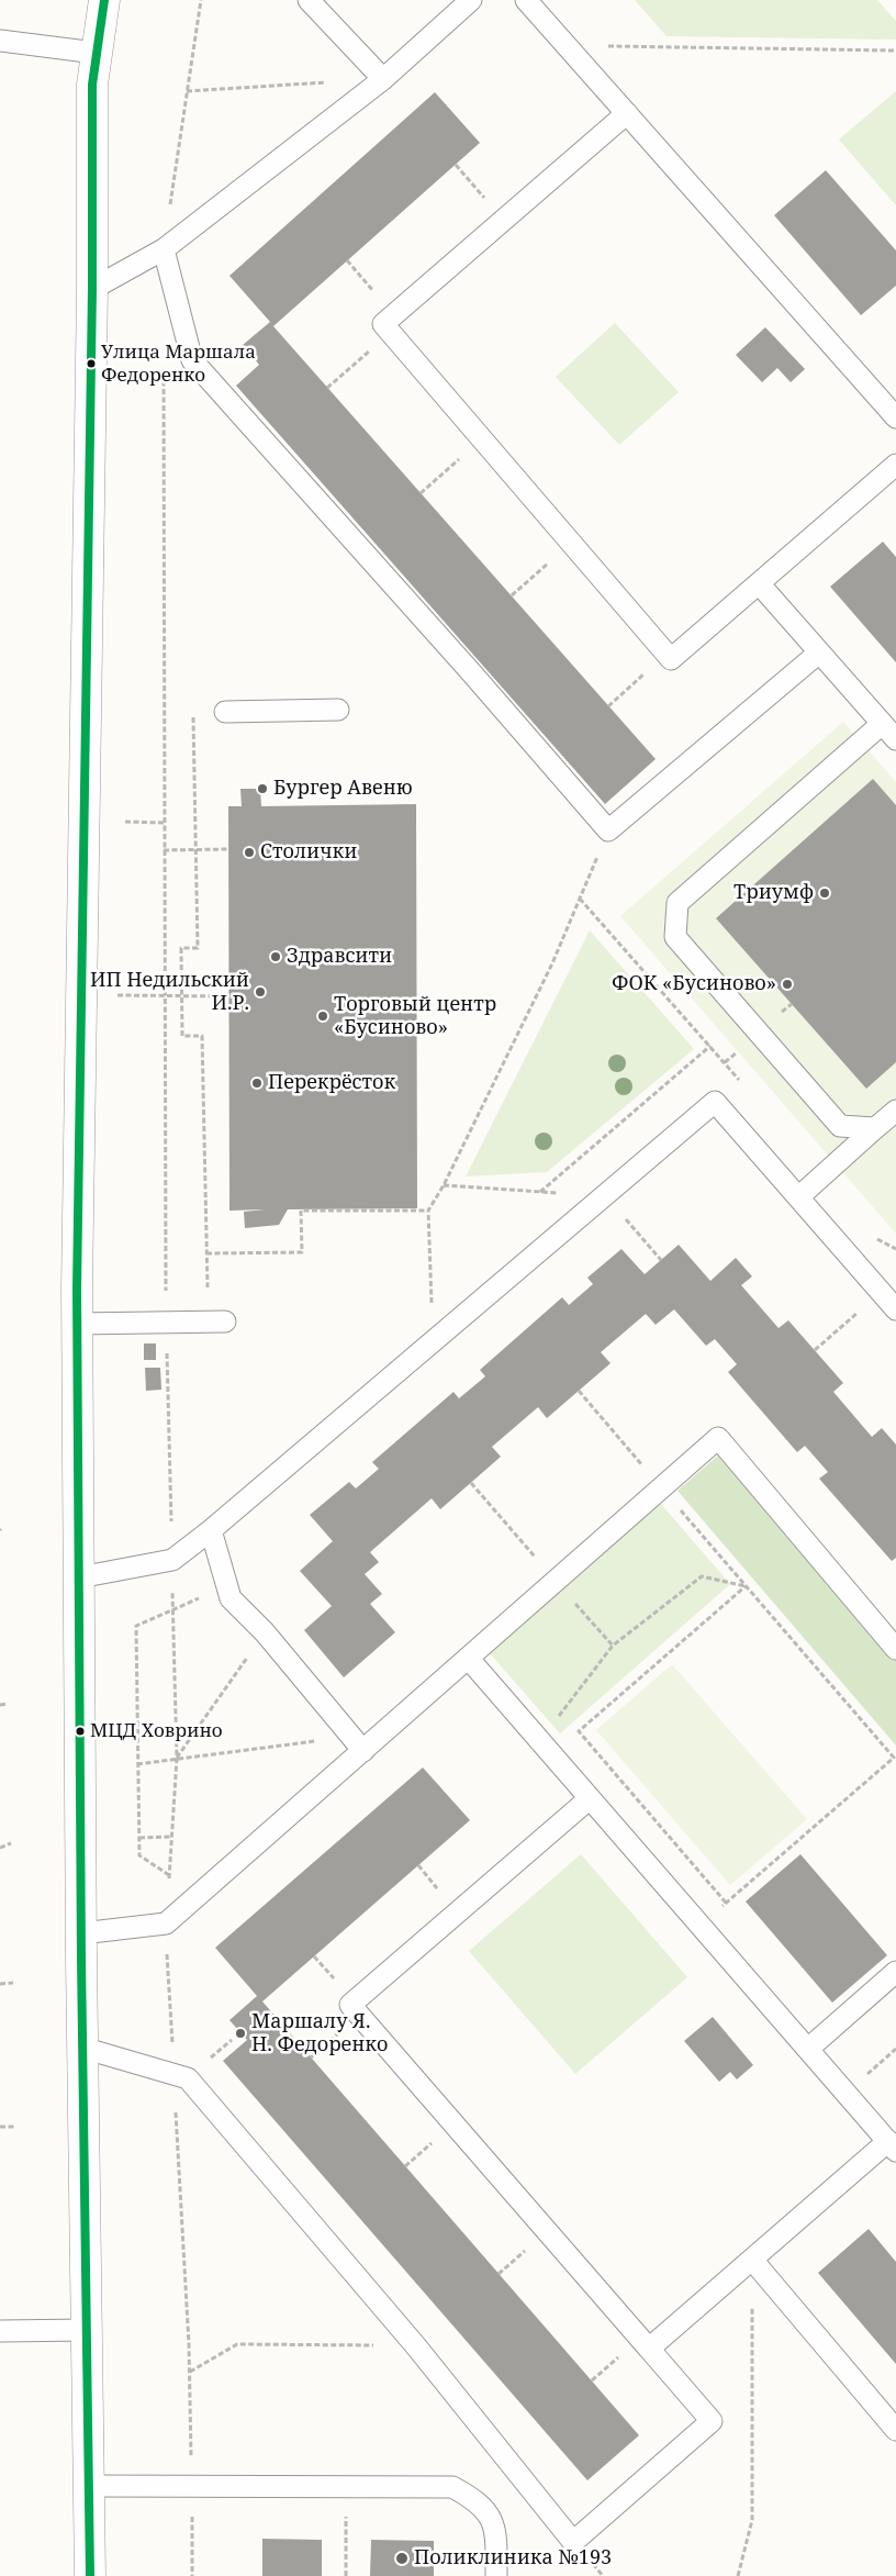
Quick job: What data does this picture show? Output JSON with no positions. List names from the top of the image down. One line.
{"places":["Улица Маршала Федоренко","Бургер Авеню","Столички","Триумф","Здравсити","ФОК «Бусиново»","ИП Недильский И.Р.","Торговый центр «Бусиново»","Перекрёсток","МЦД Ховрино","Маршалу Я. Н. Федоренко","Поликлиника №193"]}
